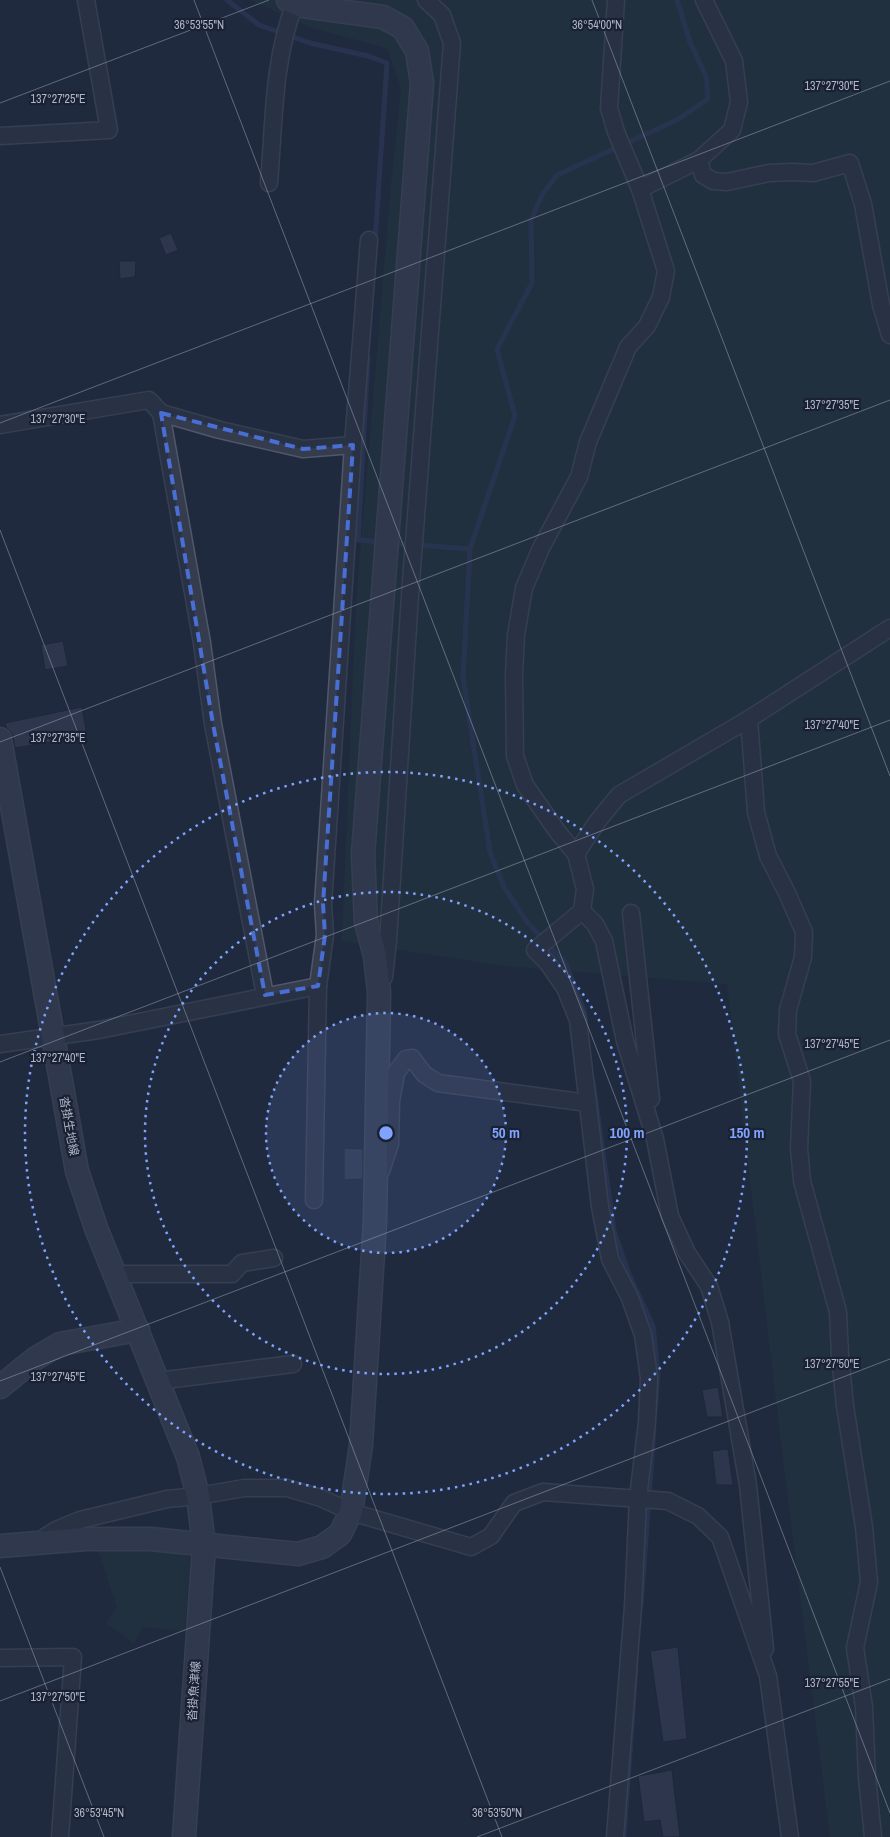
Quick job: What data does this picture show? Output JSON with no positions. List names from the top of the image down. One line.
{"streets":{"street":["沓掛生地線","沓掛魚津線"]},"crossings":[["沓掛生地線","沓掛魚津線"]],"coordinates":["36°54'00\"N","36°53'55\"N","137°27'30\"E","137°27'25\"E","137°27'35\"E","137°27'40\"E","137°27'45\"E","137°27'50\"E","137°27'55\"E","36°53'45\"N","36°53'50\"N"],"rings":["50 m","100 m","150 m"]}
